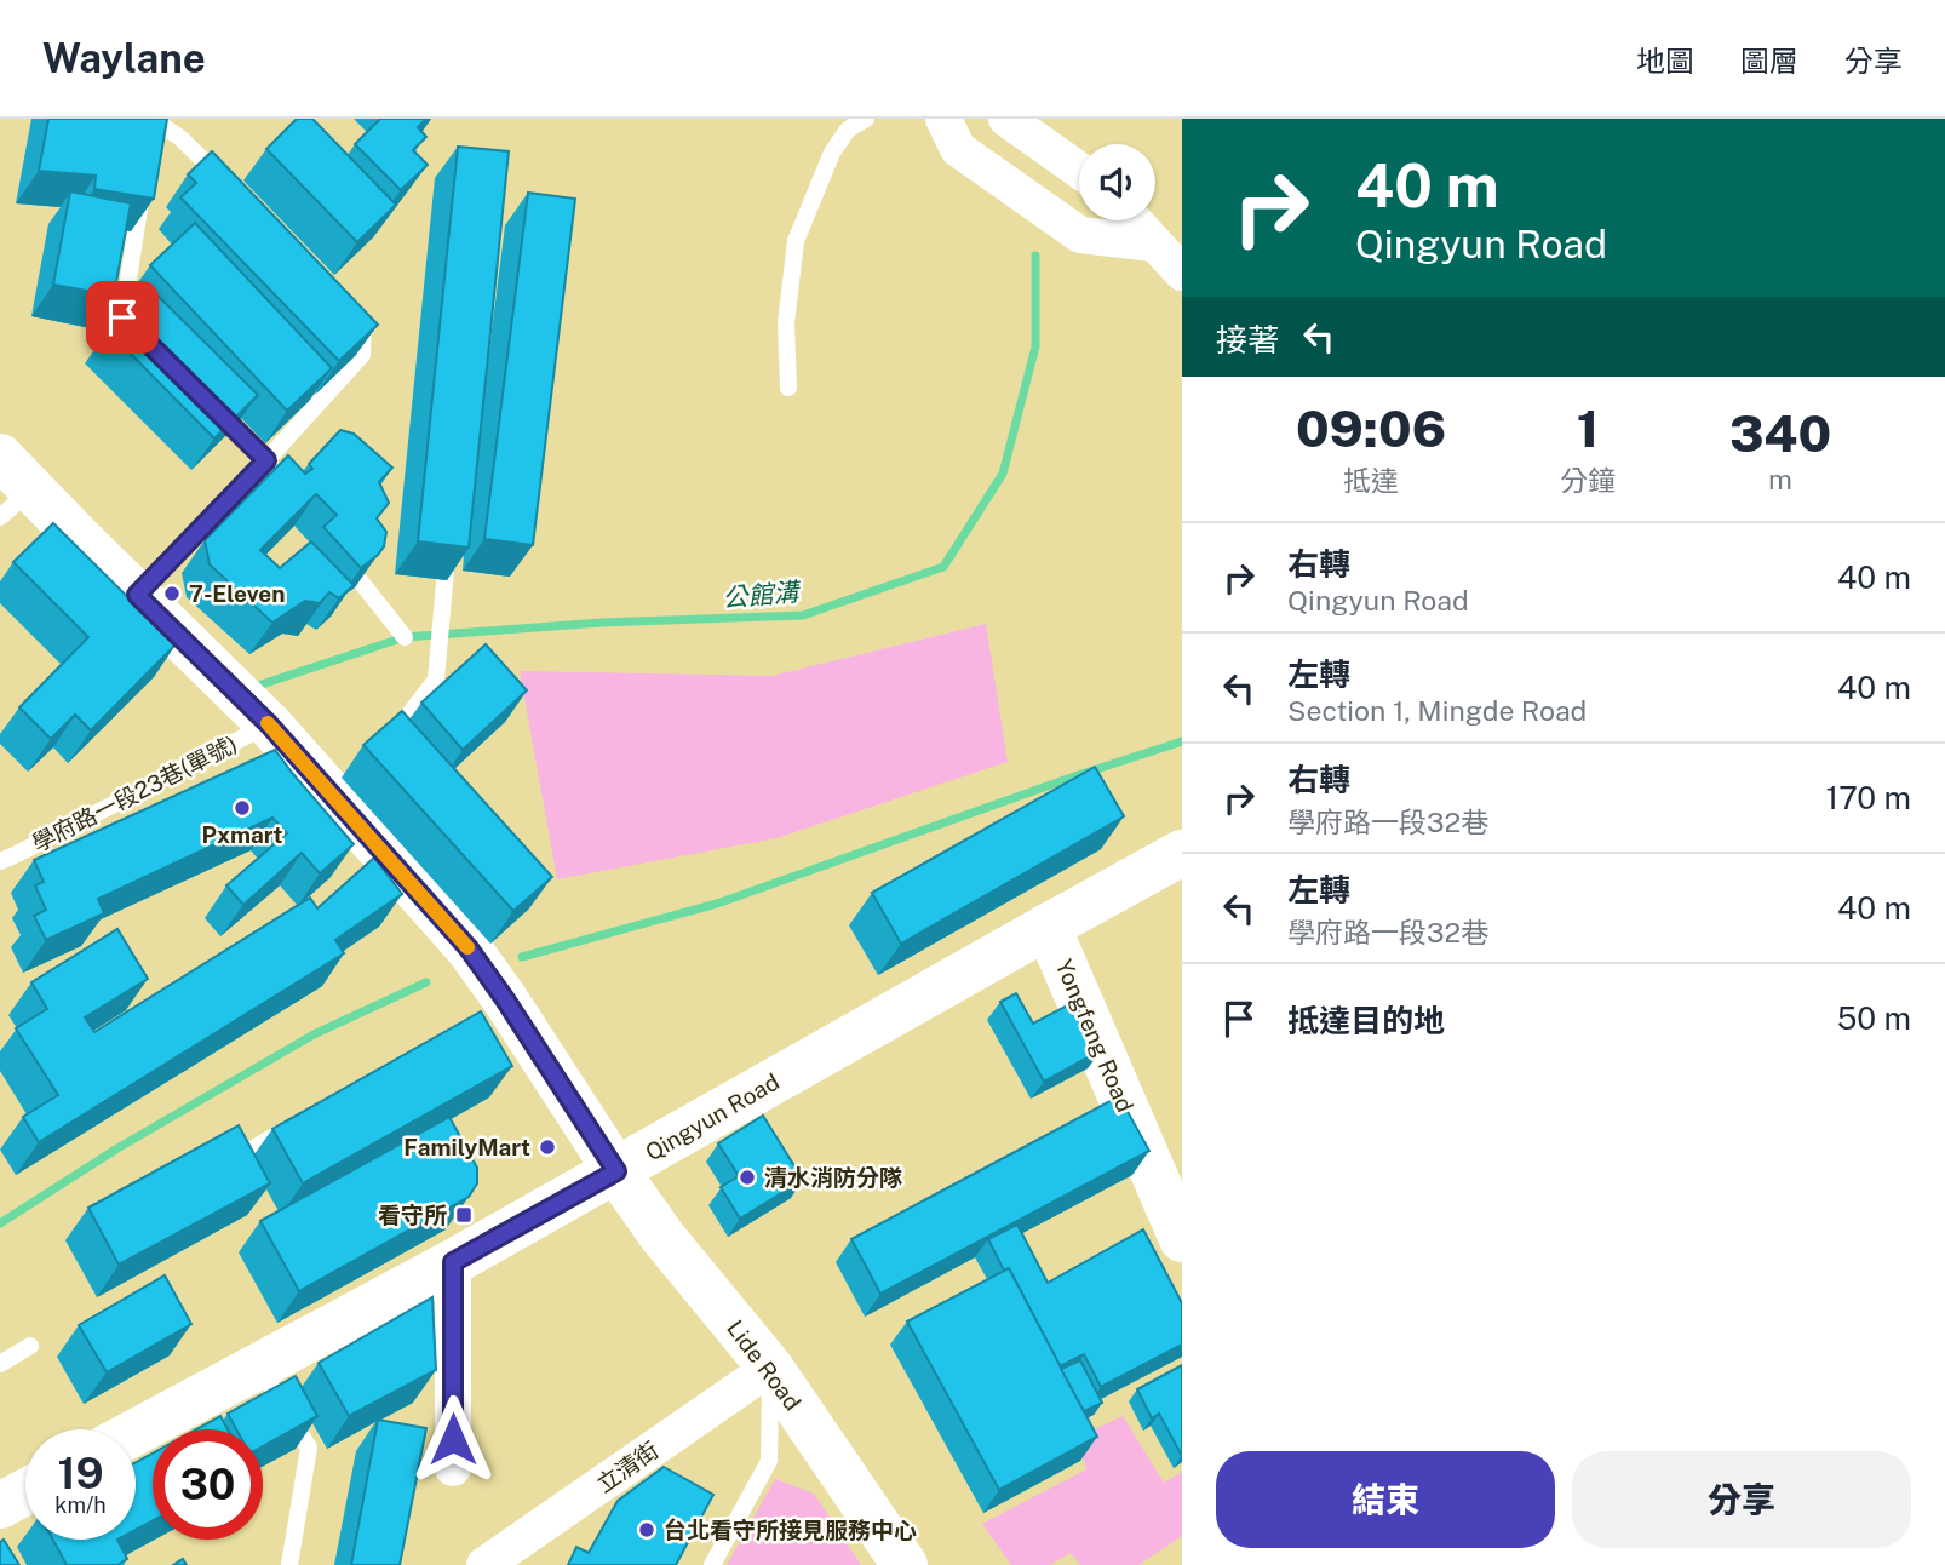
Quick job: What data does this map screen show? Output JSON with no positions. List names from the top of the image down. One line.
{"streets":{"street":["Yongfeng Road","Qingyun Road","Lide Road","立清街"],"lane":["學府路一段23巷(單號)"]},"crossings":[["學府路一段23巷(單號)","Lide Road"],["Yongfeng Road","Qingyun Road"],["Qingyun Road","Lide Road"],["Lide Road","立清街"]],"water":["公館溝"],"places":{"other":["7-Eleven","Pxmart","FamilyMart","清水消防分隊","台北看守所接見服務中心"],"transit":["看守所"]},"page":{"header":"Waylane","nav":["地圖","圖層","分享"],"turn":["40 m","Qingyun Road"],"then":"接著","eta":["09:06","抵達","1","分鐘","340","m"],"list":[{"name":"右轉","note":"Qingyun Road","value":"40 m"},{"name":"左轉","note":"Section 1, Mingde Road","value":"40 m"},{"name":"右轉","note":"學府路一段32巷","value":"170 m"},{"name":"左轉","note":"學府路一段32巷","value":"40 m"},{"name":"抵達目的地","value":"50 m"}],"speed":"19 km/h","limit":"30","buttons":["結束","分享"]}}
